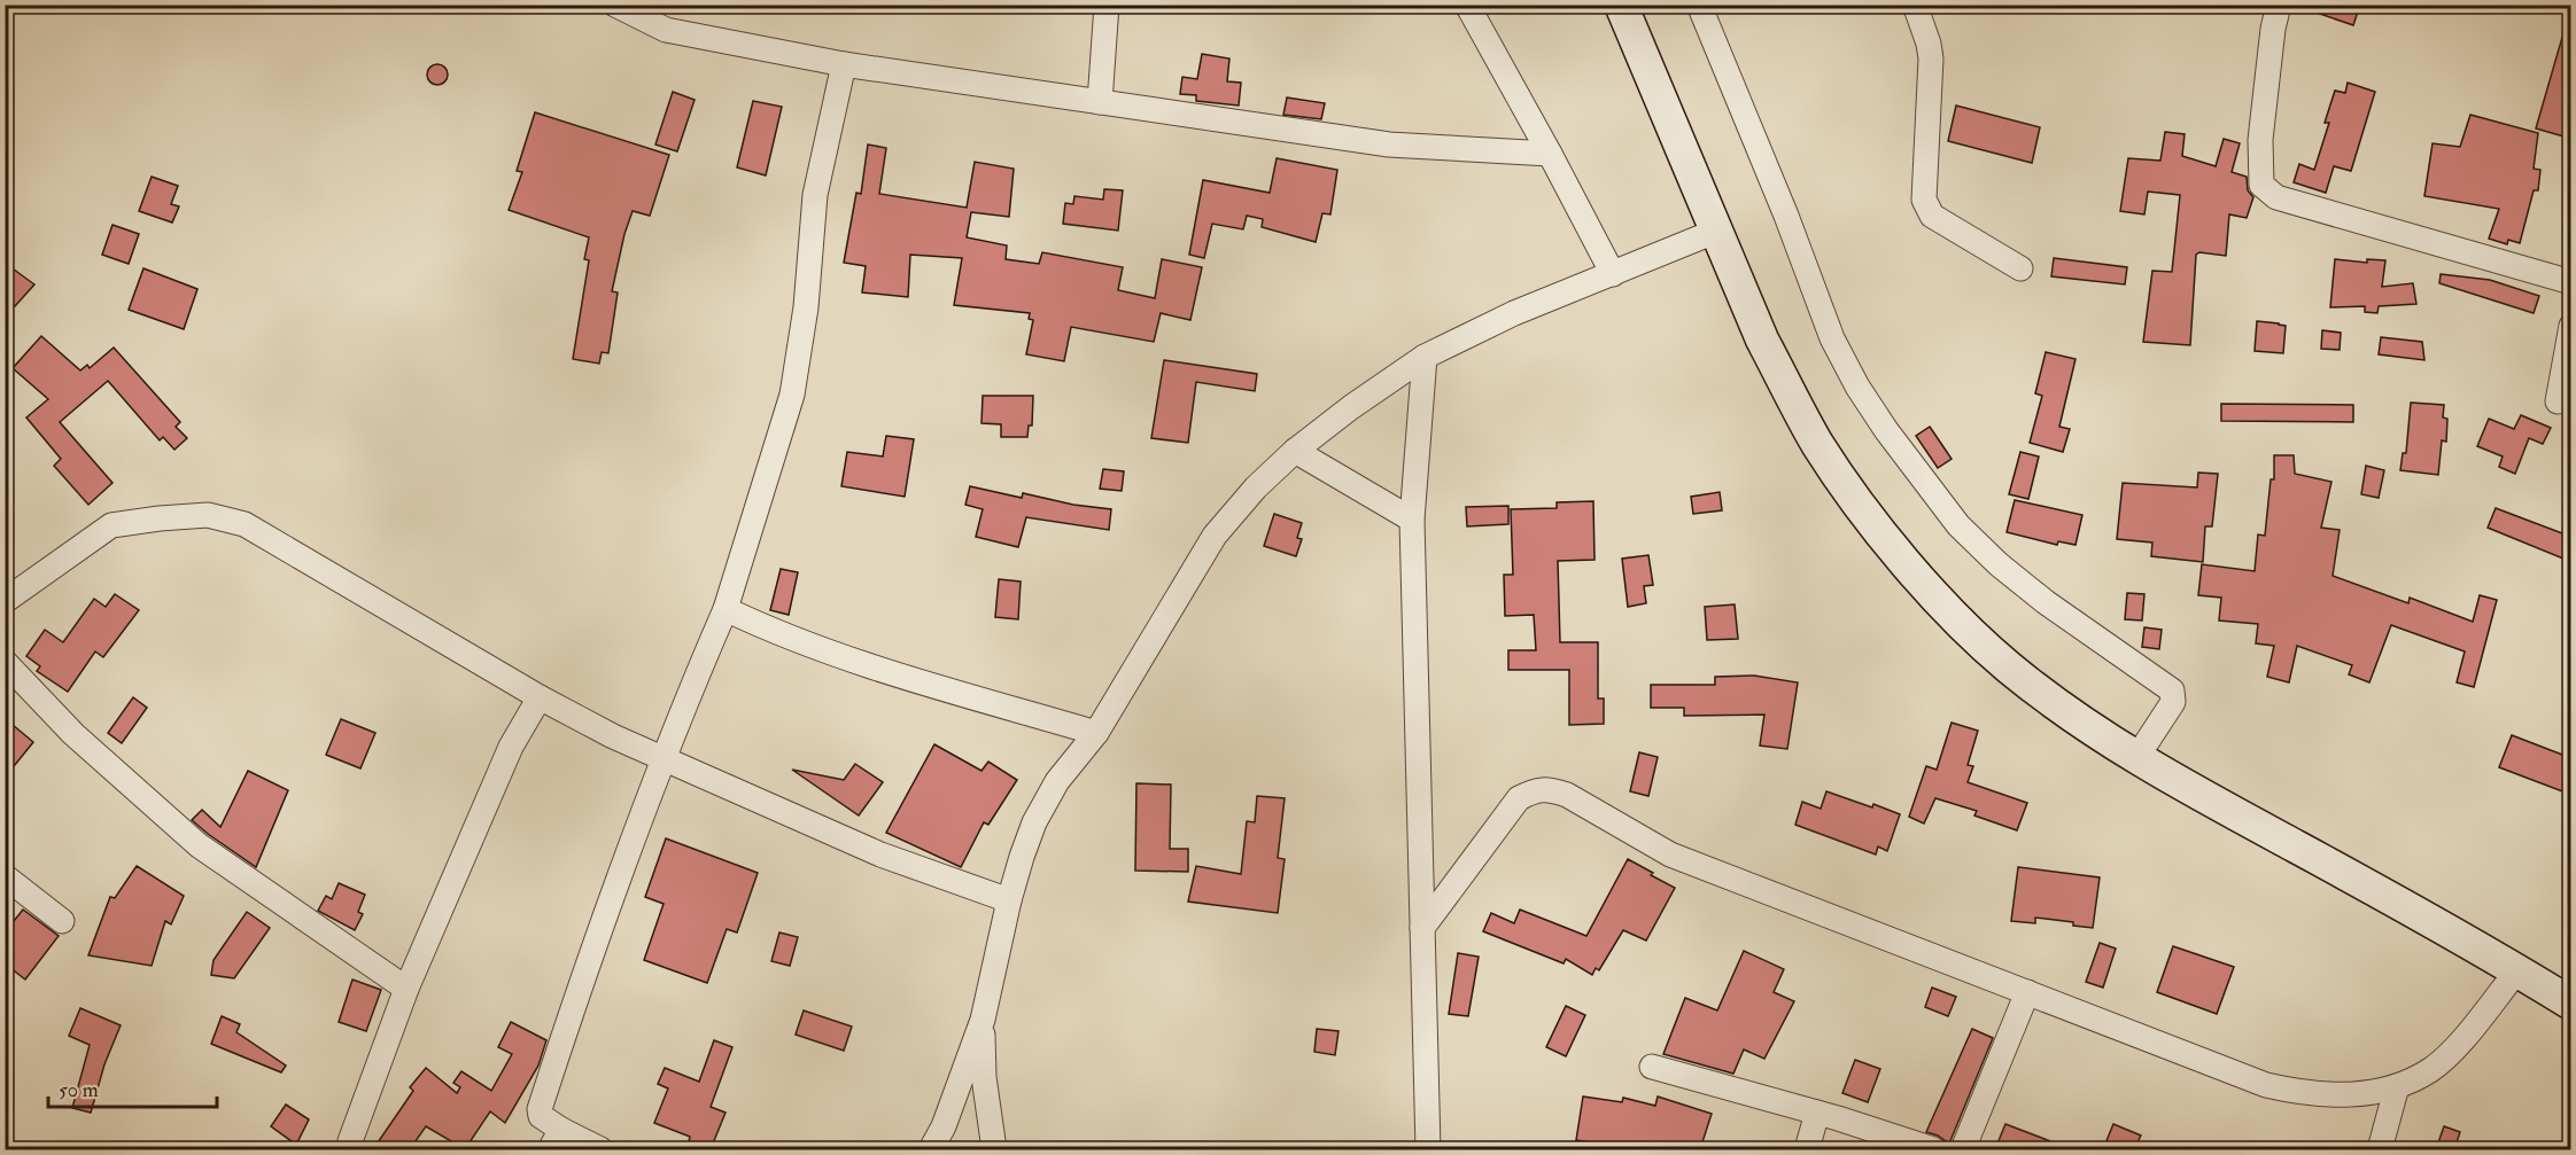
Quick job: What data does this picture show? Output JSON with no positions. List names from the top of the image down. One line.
{"scale_bar":"50 m"}
